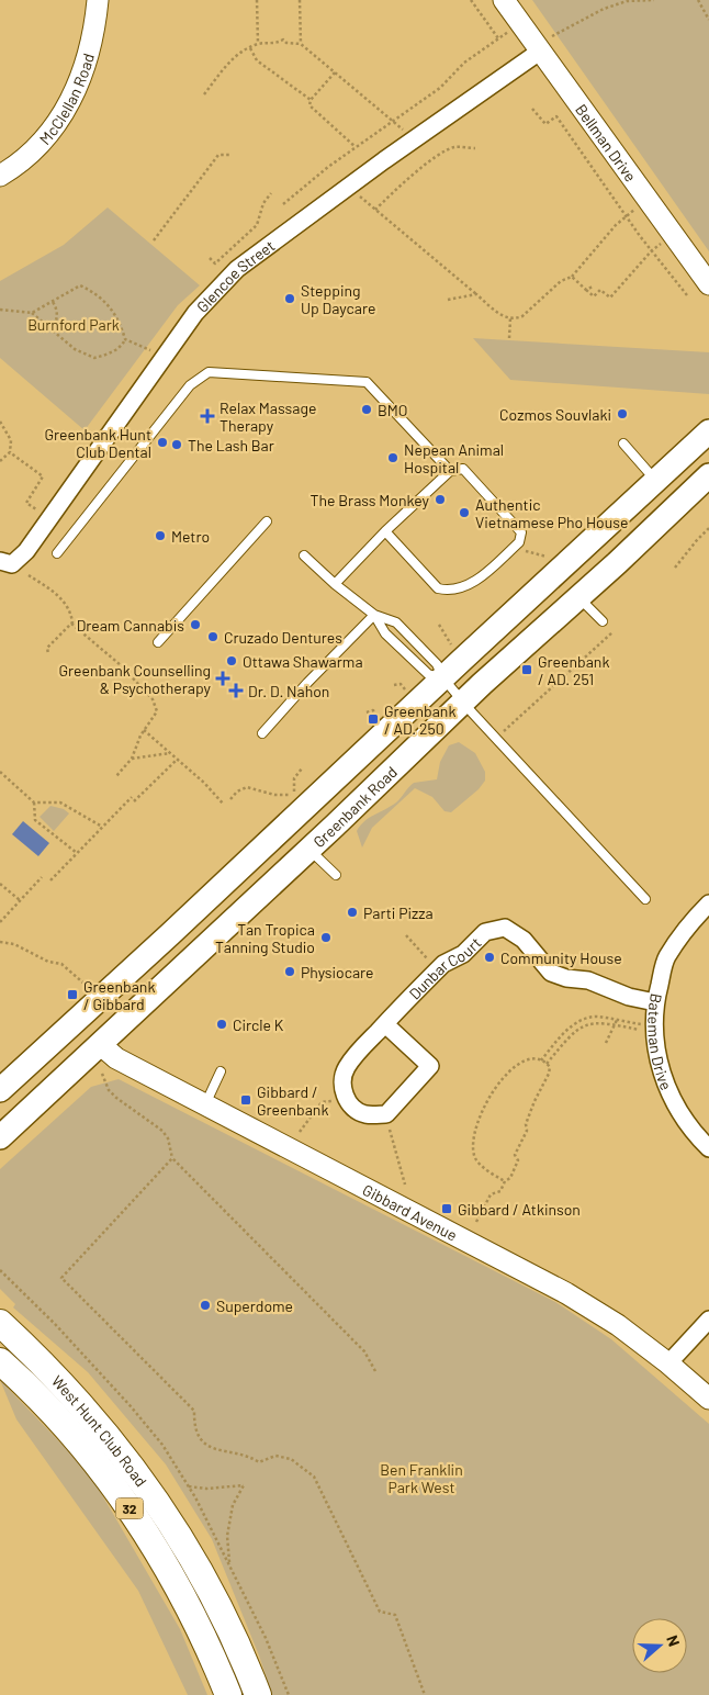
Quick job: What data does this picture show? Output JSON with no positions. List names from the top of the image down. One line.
{"streets":{"main road":["Greenbank Road","West Hunt Club Road","32"],"street":["McClellan Road","Bellman Drive","Glencoe Street","Dunbar Court","Bateman Drive","Gibbard Avenue"]},"crossings":[["Bellman Drive","Glencoe Street"],["Greenbank Road","Gibbard Avenue"],["Dunbar Court","Bateman Drive"]],"parks":["Burnford Park","Ben Franklin Park West"],"places":{"other":["Stepping Up Daycare","BMO","Cozmos Souvlaki","Greenbank Hunt Club Dental","The Lash Bar","Nepean Animal Hospital","The Brass Monkey","Authentic Vietnamese Pho House","Metro","Dream Cannabis","Cruzado Dentures","Ottawa Shawarma","Parti Pizza","Tan Tropica Tanning Studio","Community House","Physiocare","Circle K","Superdome"],"health":["Relax Massage Therapy","Greenbank Counselling & Psychotherapy","Dr. D. Nahon"],"transit":["Greenbank / AD. 251","Greenbank / AD. 250","Greenbank / Gibbard","Gibbard / Greenbank","Gibbard / Atkinson"]},"north":"right"}
